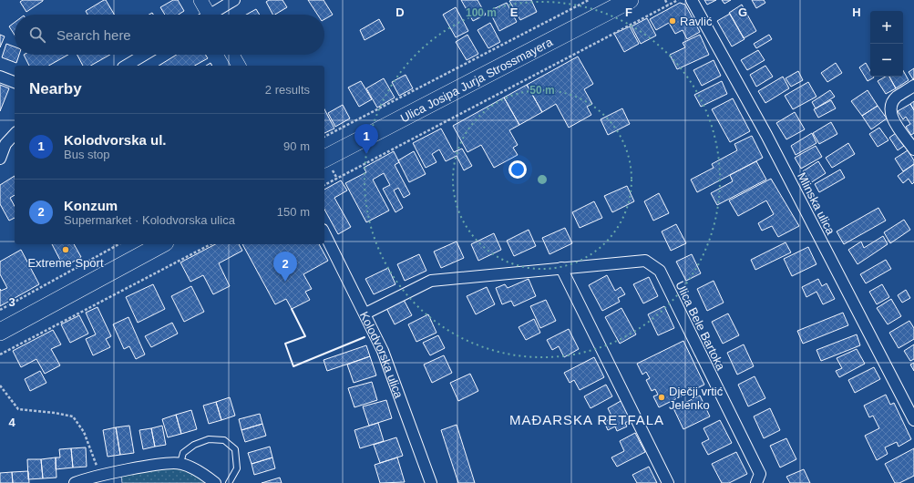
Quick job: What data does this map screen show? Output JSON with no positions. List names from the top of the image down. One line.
{"streets":{"main road":["Ulica Josipa Jurja Strossmayera"],"street":["Mlinska ulica","Ulica Bele Bartoka","Kolodvorska ulica"]},"crossings":[["Ulica Bele Bartoka","Kolodvorska ulica"]],"districts":["MAĐARSKA RETFALA"],"places":["Ravlić","Extreme Sport","Dječji vrtić Jelenko"],"page":{"map_buttons":["+","−"],"search":"Search here","heading":["Nearby","2 results"],"list":[{"mark":"1","name":"Kolodvorska ul.","note":"Bus stop","value":"90 m"},{"mark":"2","name":"Konzum","note":"Supermarket · Kolodvorska ulica","value":"150 m"}],"pins":["1","2"]},"grid":{"columns":["D","E","F","G","H"],"rows":["3","4"]},"rings":["100 m","50 m"]}
